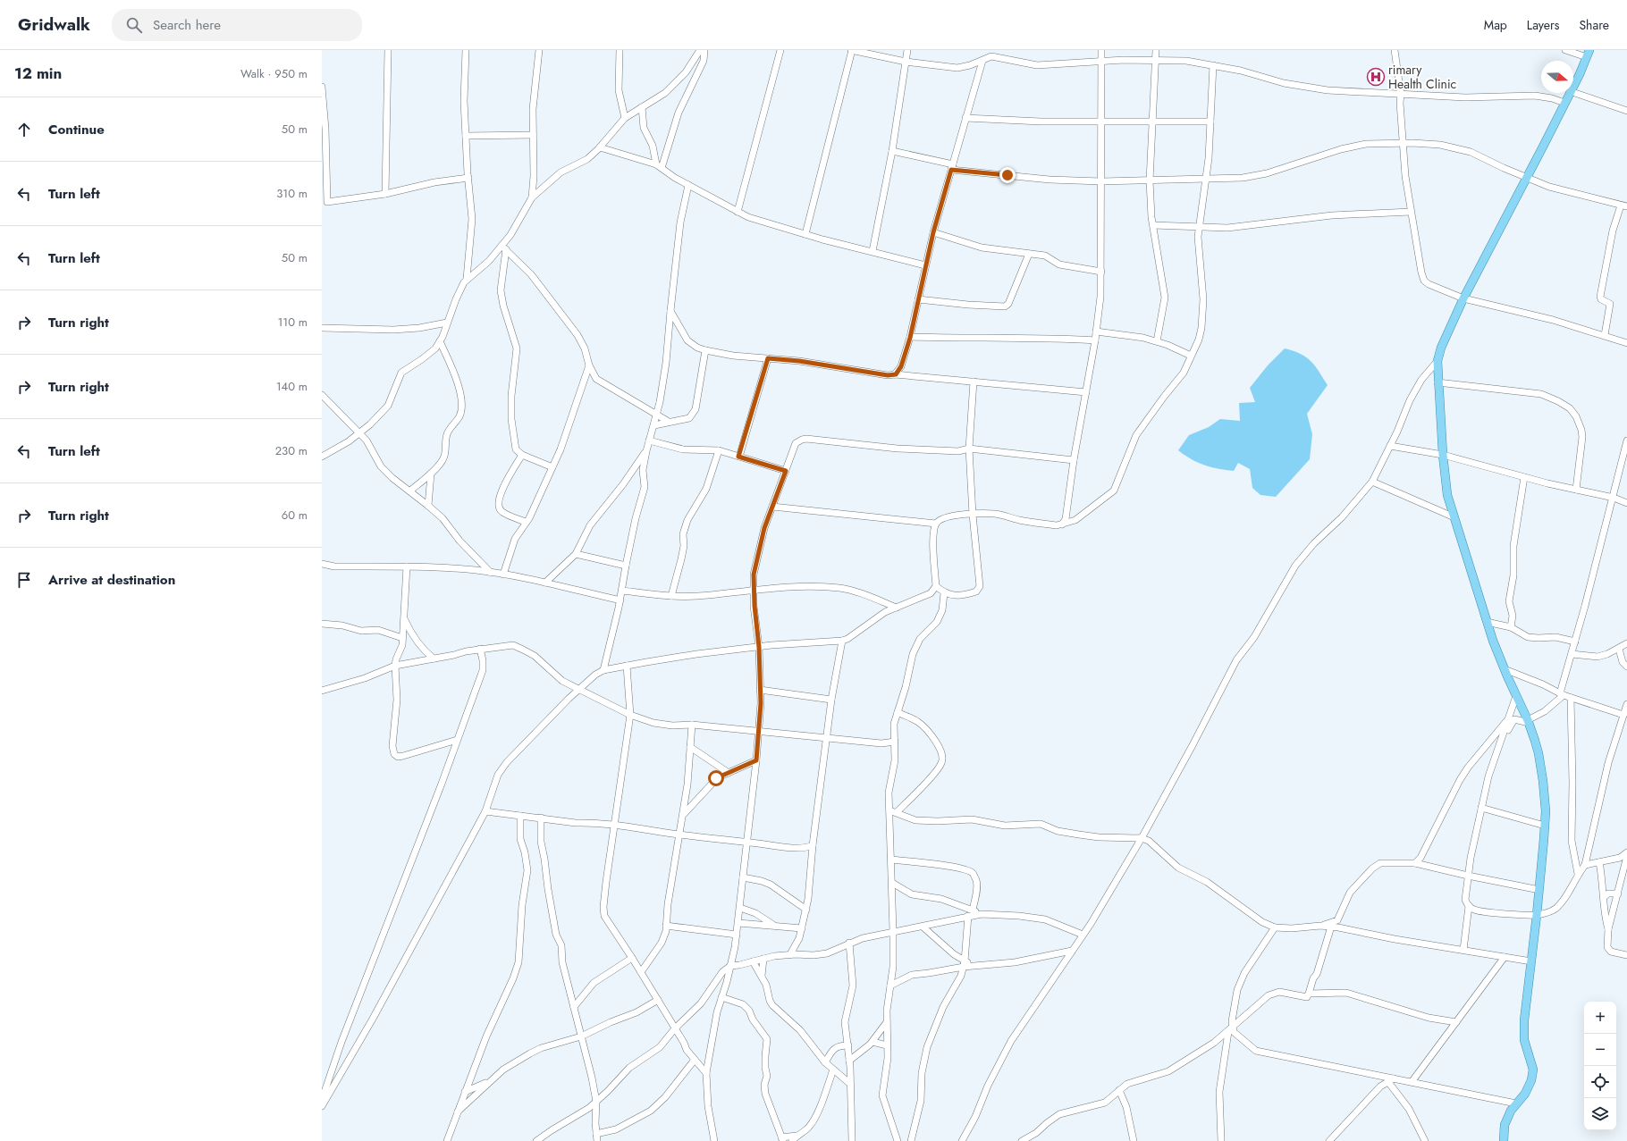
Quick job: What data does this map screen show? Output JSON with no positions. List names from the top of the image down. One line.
{"places":{"hospital":["rimary Health Clinic"]},"north":"right","page":{"header":"Gridwalk","search":"Search here","nav":["Map","Layers","Share"],"heading":["12 min","Walk · 950 m"],"list":[["Continue","50 m"],["Turn left","310 m"],["Turn left","50 m"],["Turn right","110 m"],["Turn right","140 m"],["Turn left","230 m"],["Turn right","60 m"],"Arrive at destination"],"map_buttons":["+","−"]}}
